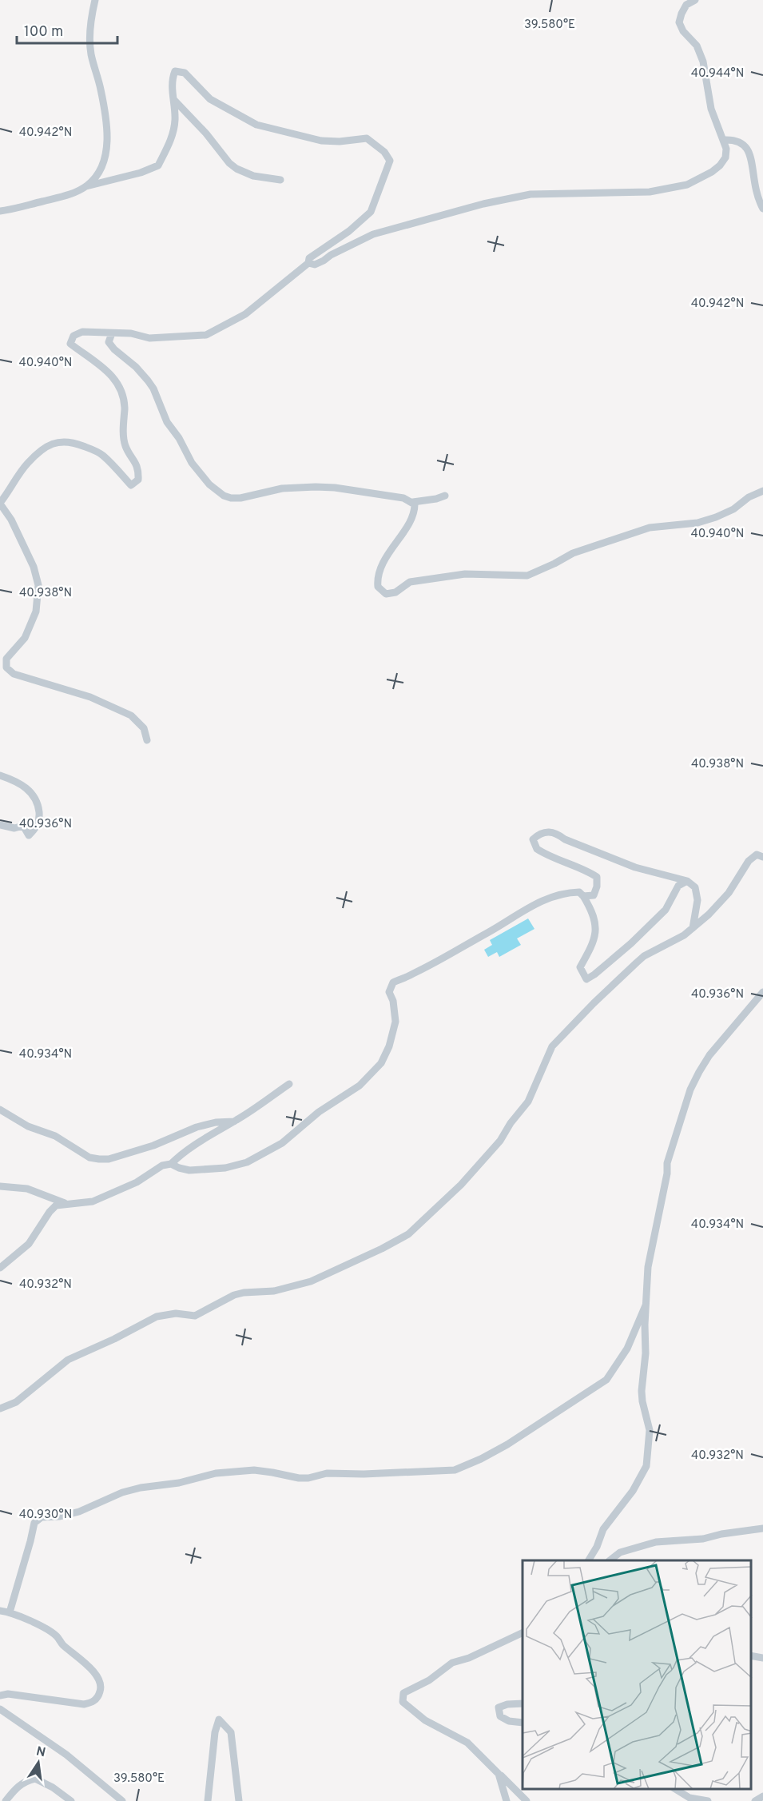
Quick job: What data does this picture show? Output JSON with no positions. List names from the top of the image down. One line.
{"scale_bar":"100 m","north":"top","coordinates":["39.580°E","40.944°N","40.942°N","40.940°N","40.938°N","40.936°N","40.934°N","40.932°N","40.930°N"]}
